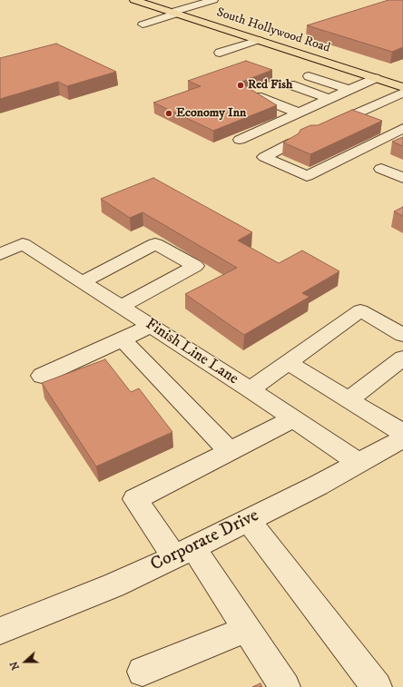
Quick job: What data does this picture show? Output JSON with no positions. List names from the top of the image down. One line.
{"streets":{"main road":["South Hollywood Road"],"street":["Finish Line Lane","Corporate Drive"]},"crossings":[["Finish Line Lane","Corporate Drive"]],"places":["Red Fish","Economy Inn"],"north":"left"}
